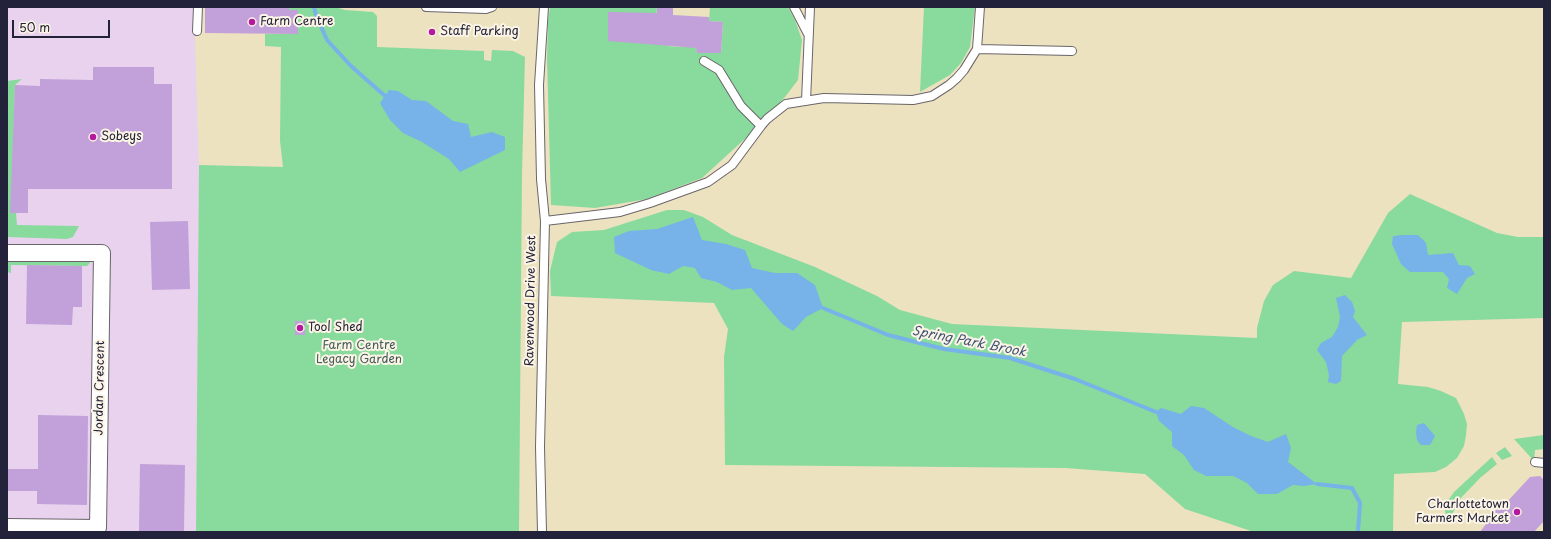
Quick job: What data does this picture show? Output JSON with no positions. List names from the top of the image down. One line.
{"streets":{"street":["Jordan Crescent"],"lane":["Ravenwood Drive West"]},"water":["Spring Park Brook"],"parks":["Farm Centre Legacy Garden"],"places":["Farm Centre","Staff Parking","Sobeys","Tool Shed","Charlottetown Farmers Market"],"scale_bar":"50 m"}
